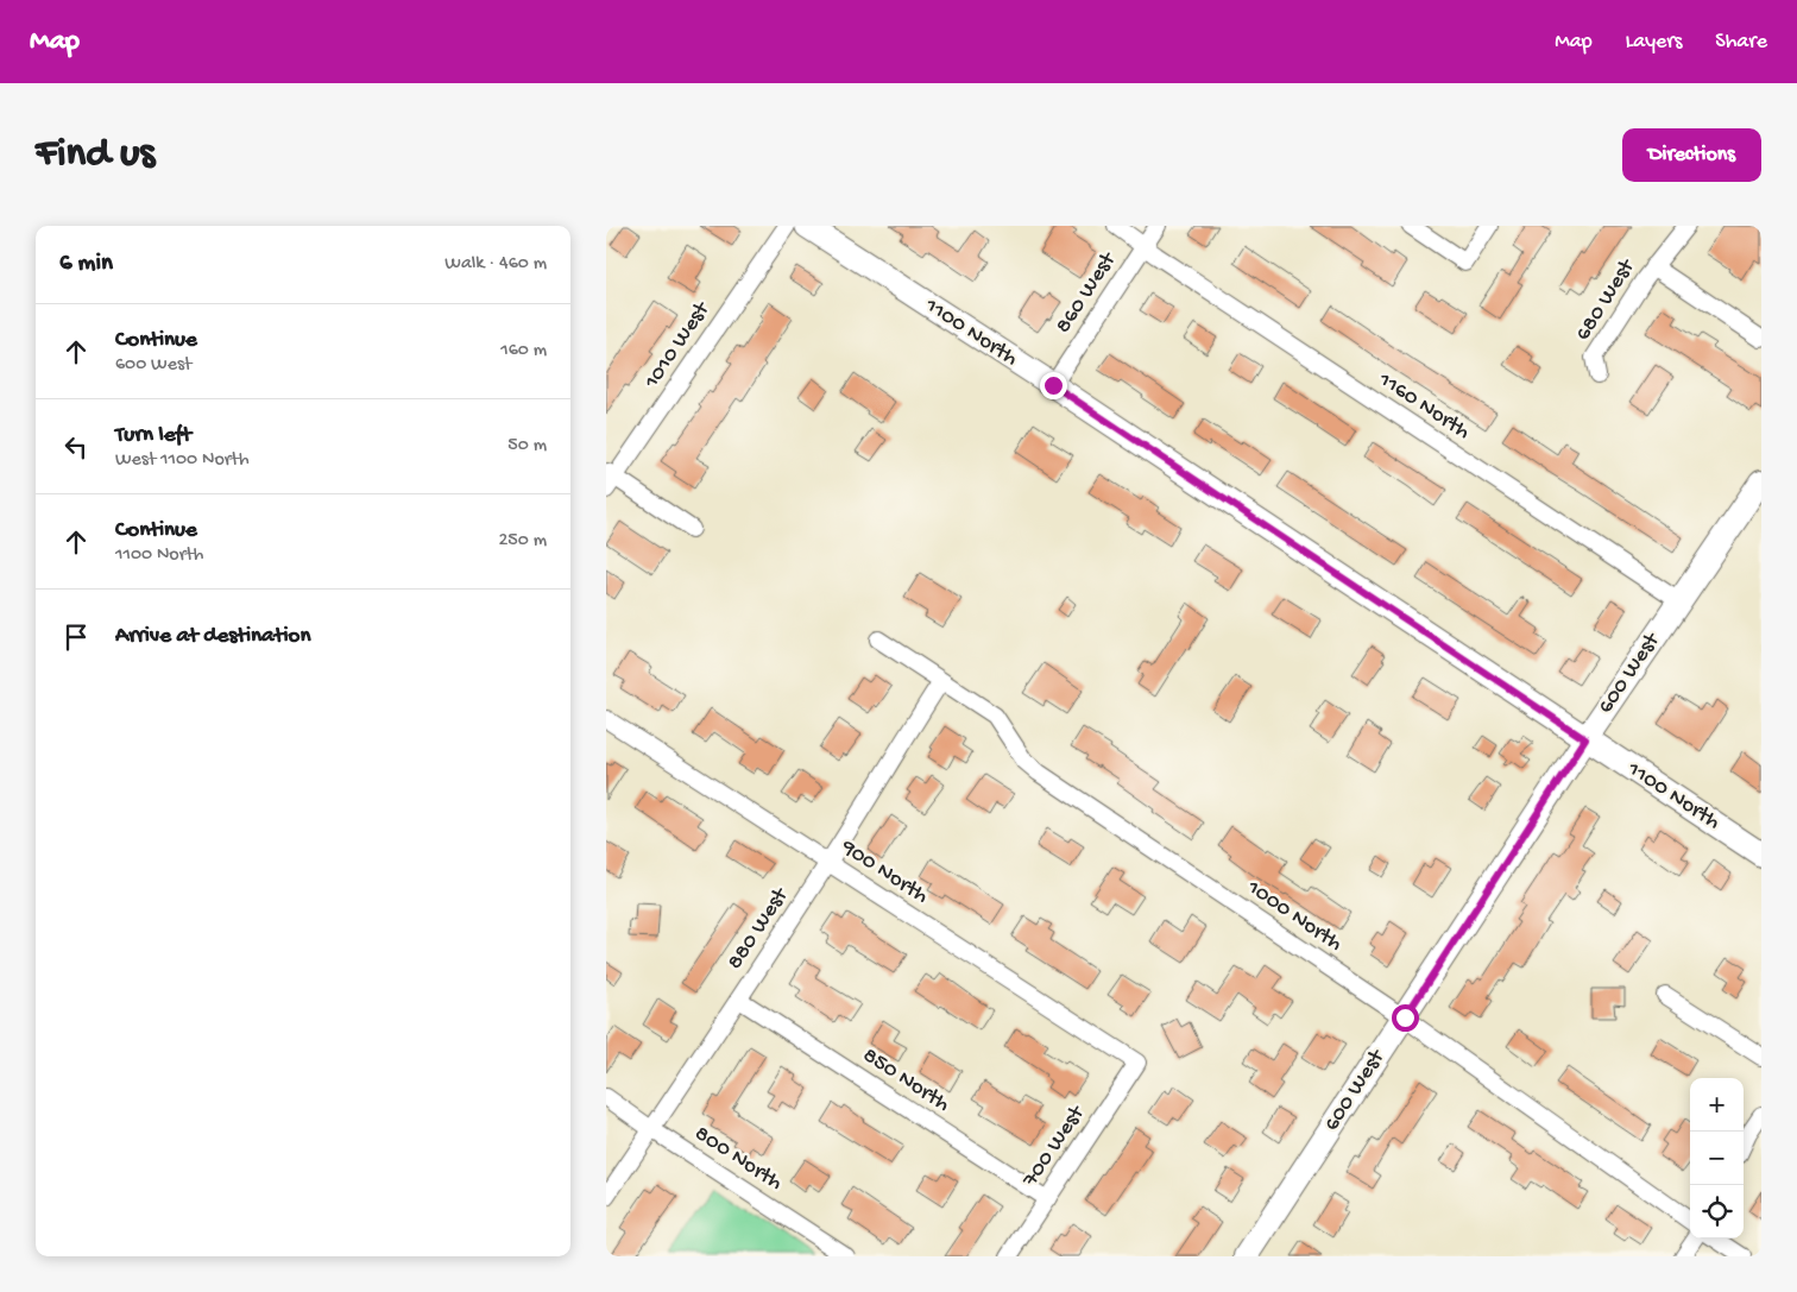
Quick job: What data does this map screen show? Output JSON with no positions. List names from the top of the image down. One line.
{"streets":{"main road":["1100 North","600 West"],"street":["860 West","680 West","1010 West","1160 North","900 North","1000 North","880 West","850 North","700 West","800 North"]},"crossings":[["860 West","1100 North"],["860 West","1160 North"],["1100 North","600 West"],["1160 North","600 West"],["600 West","1000 North"],["900 North","880 West"],["900 North","700 West"],["1000 North","880 West"],["880 West","850 North"],["880 West","800 North"],["850 North","700 West"]],"page":{"header":"Map","nav":["Map","Layers","Share"],"buttons":"Directions","title":"Find us","heading":["6 min","Walk · 460 m"],"list":[["Continue","600 West","160 m"],["Turn left","West 1100 North","50 m"],["Continue","1100 North","250 m"],"Arrive at destination"],"map_buttons":["+","−"]}}
